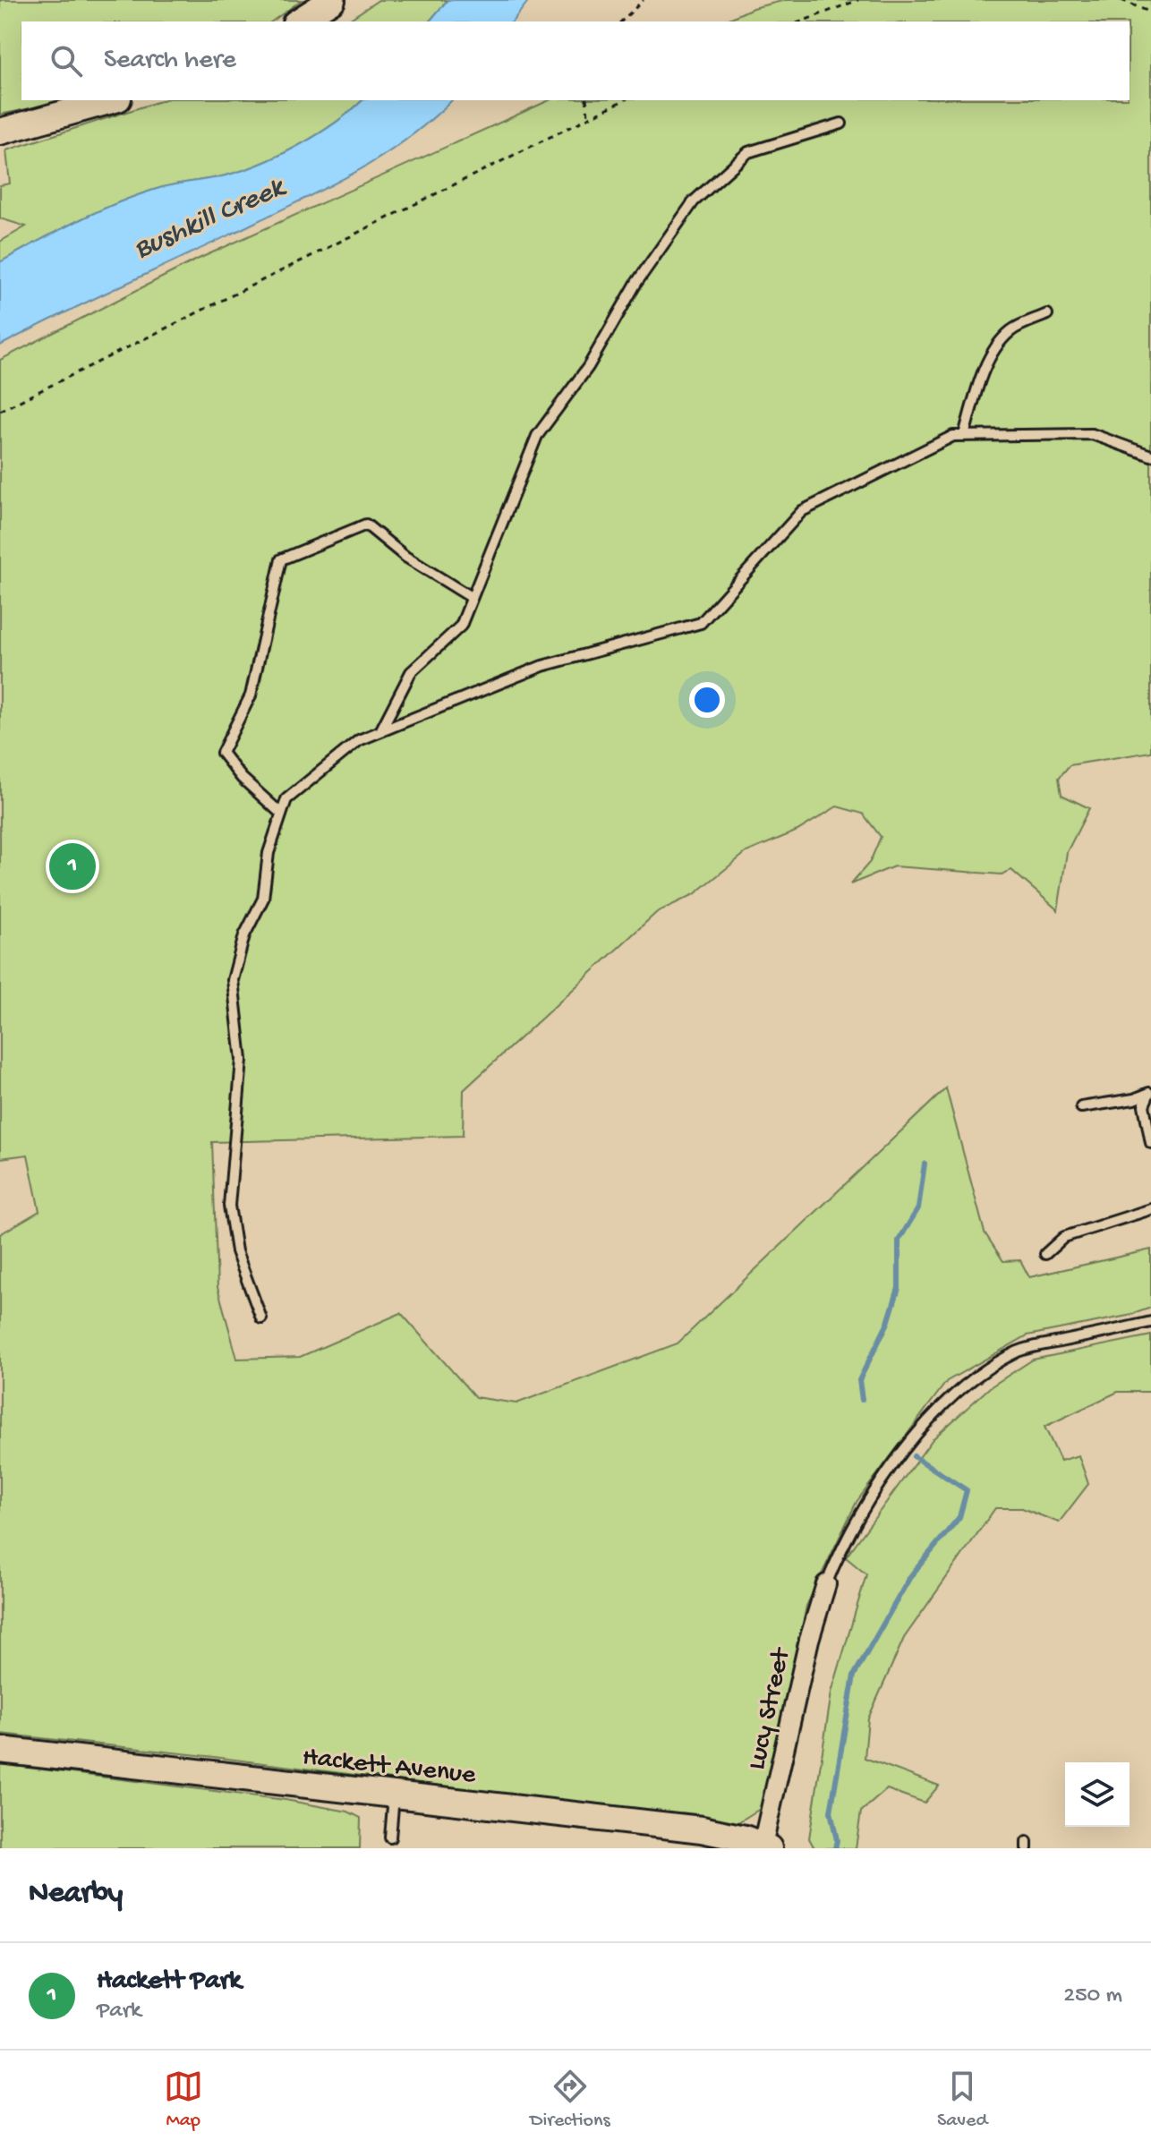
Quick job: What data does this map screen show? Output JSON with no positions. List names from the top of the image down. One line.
{"streets":{"main road":["Hackett Avenue"],"street":["Lucy Street"]},"crossings":[["Lucy Street","Hackett Avenue"]],"water":["Bushkill Creek"],"page":{"search":"Search here","pins":"1","heading":"Nearby","list":[{"mark":"1","name":"Hackett Park","note":"Park","value":"250 m"}],"nav":["Map","Directions","Saved"]}}
